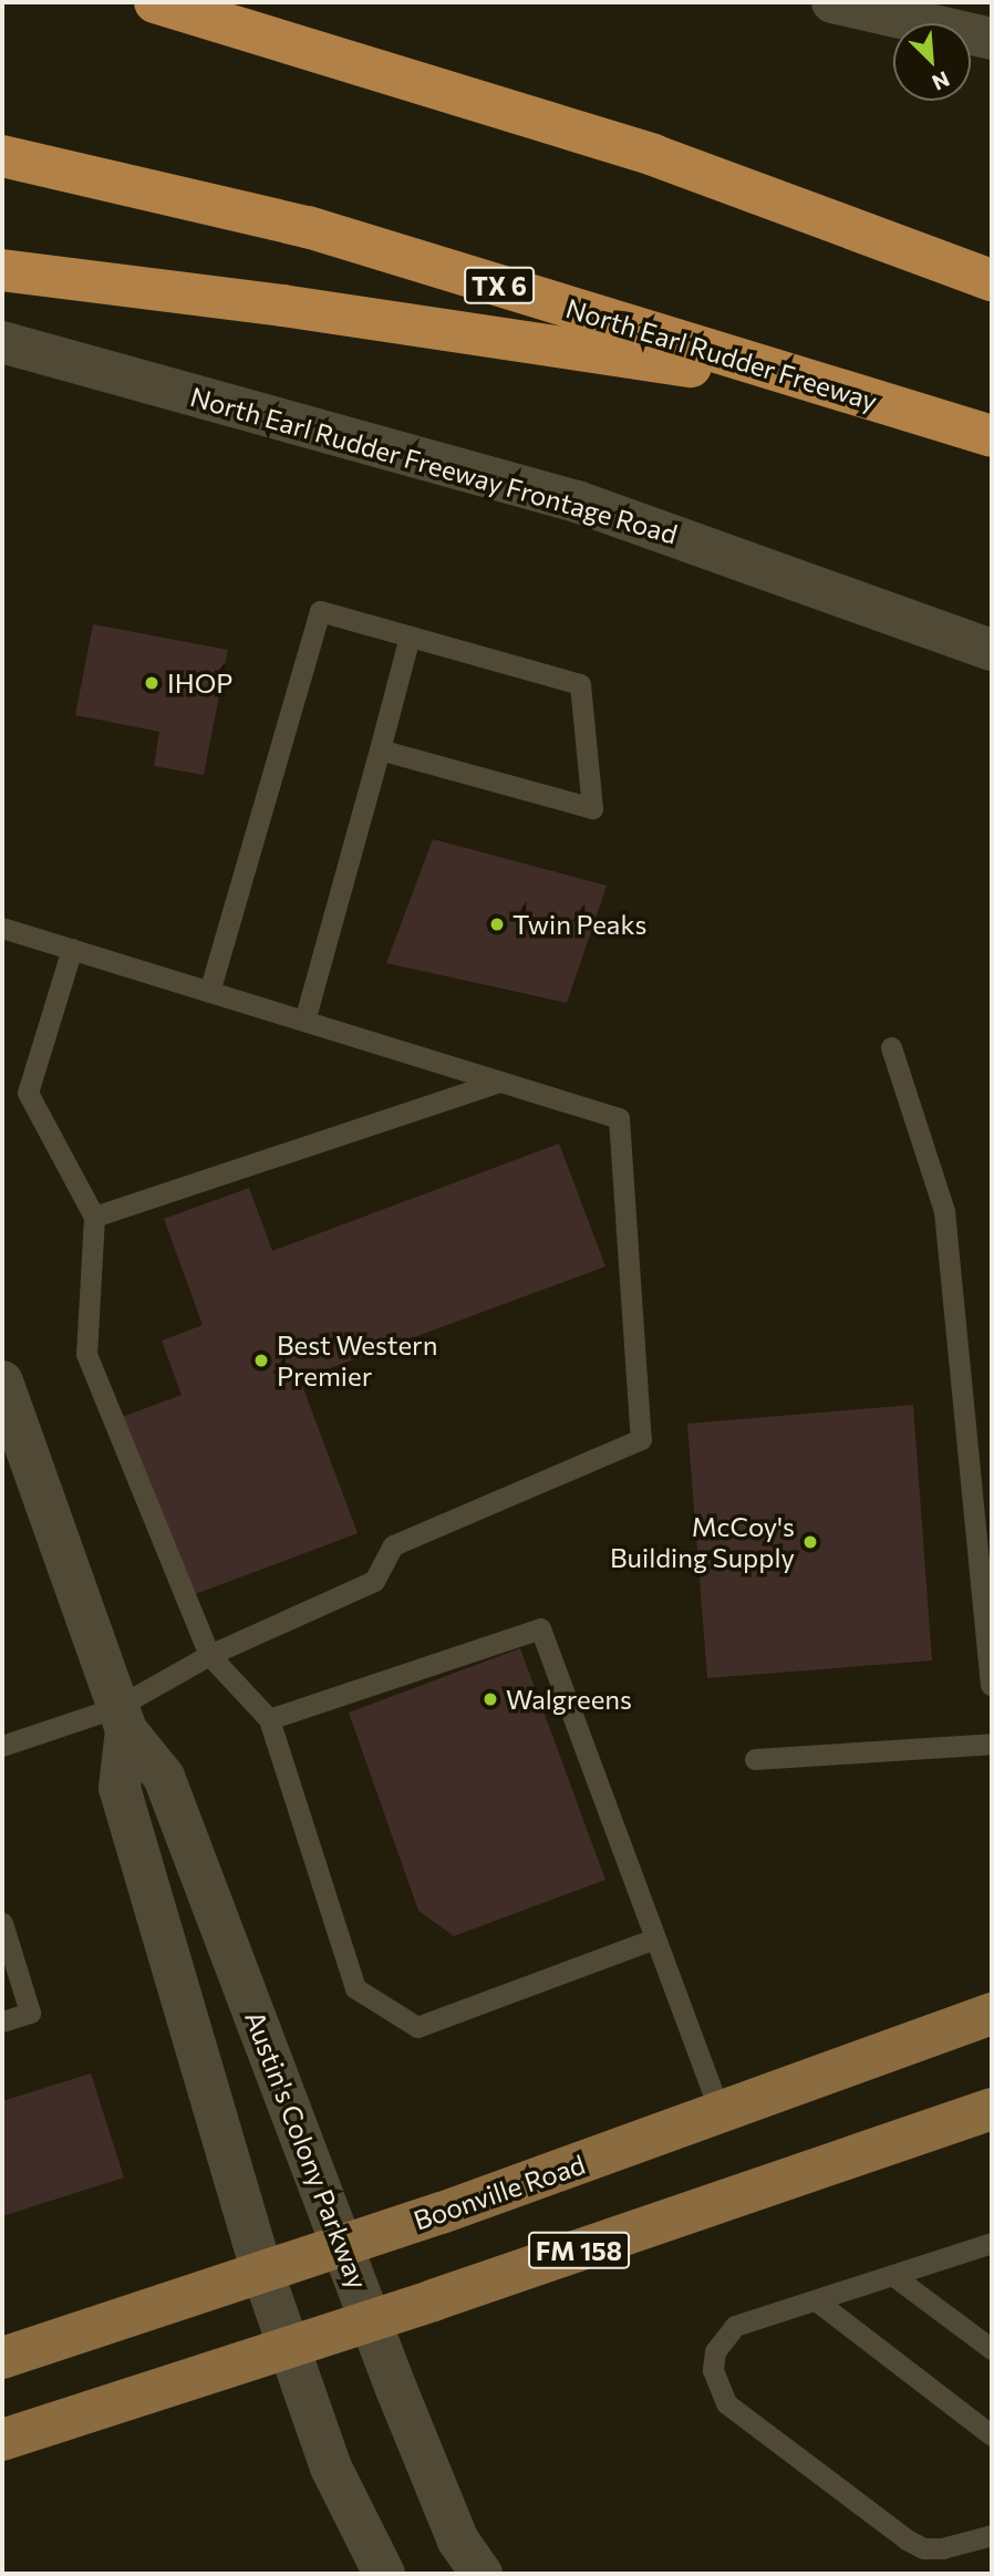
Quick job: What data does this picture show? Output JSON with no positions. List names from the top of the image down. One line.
{"streets":{"highway":["TX 6","North Earl Rudder Freeway"],"main road":["Boonville Road","FM 158"],"street":["North Earl Rudder Freeway Frontage Road","Austin's Colony Parkway"]},"crossings":[["Austin's Colony Parkway","Boonville Road"],["Austin's Colony Parkway","FM 158"]],"places":["IHOP","Twin Peaks","Best Western Premier","McCoy's Building Supply","Walgreens"],"north":"bottom right"}
